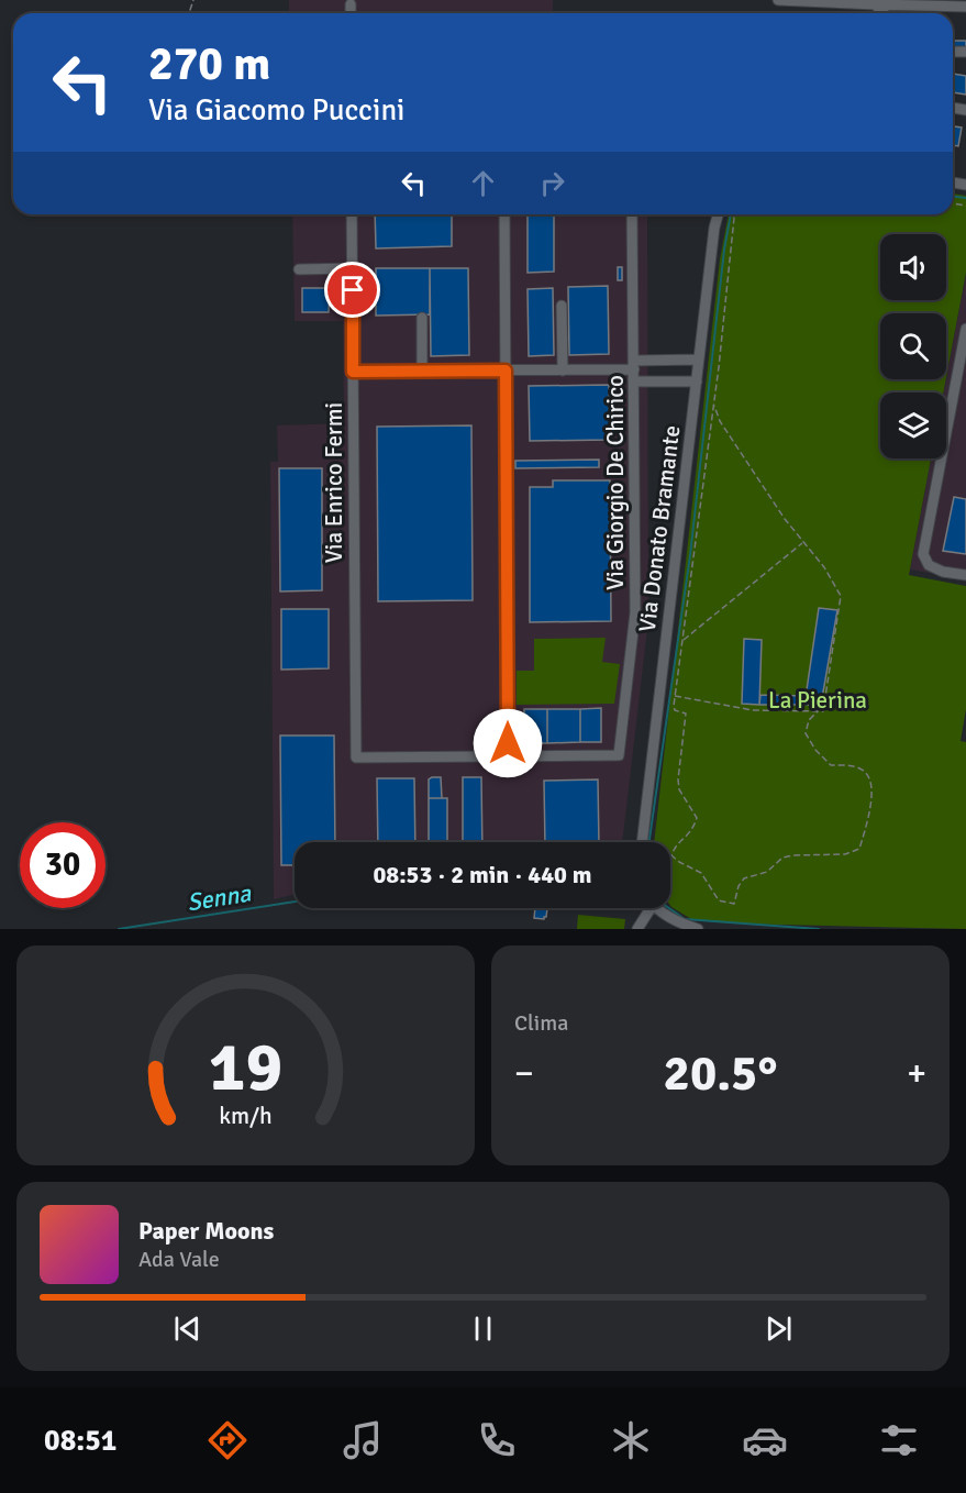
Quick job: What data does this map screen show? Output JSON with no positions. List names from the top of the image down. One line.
{"streets":{"street":["Via Enrico Fermi","Via Giorgio De Chirico","Via Donato Bramante"]},"crossings":[["Via Enrico Fermi","Via Giorgio De Chirico"]],"water":["Senna"],"parks":["La Pierina"],"page":{"turn":["270 m","Via Giacomo Puccini"],"limit":"30","trip":"08:53 · 2 min · 440 m","tile":"Clima","heat":["−","20.5°","+"],"song":["Paper Moons","Ada Vale"],"tabs":"08:51","gauge":["19","km/h"]}}
